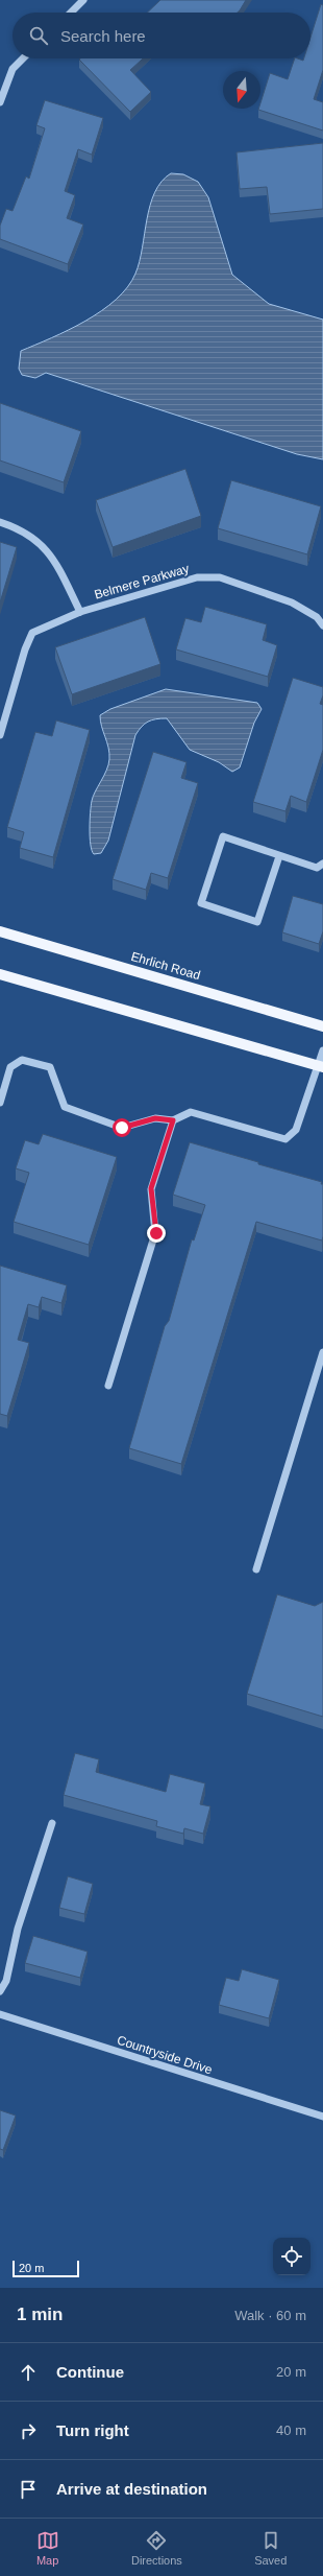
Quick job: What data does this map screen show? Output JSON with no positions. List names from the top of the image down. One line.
{"streets":{"main road":["Ehrlich Road"],"street":["Belmere Parkway","Countryside Drive"]},"scale_bar":"20 m","north":"bottom","page":{"search":"Search here","scale":"20 m","heading":["1 min","Walk · 60 m"],"list":[["Continue","20 m"],["Turn right","40 m"],"Arrive at destination"],"nav":["Map","Directions","Saved"]}}
